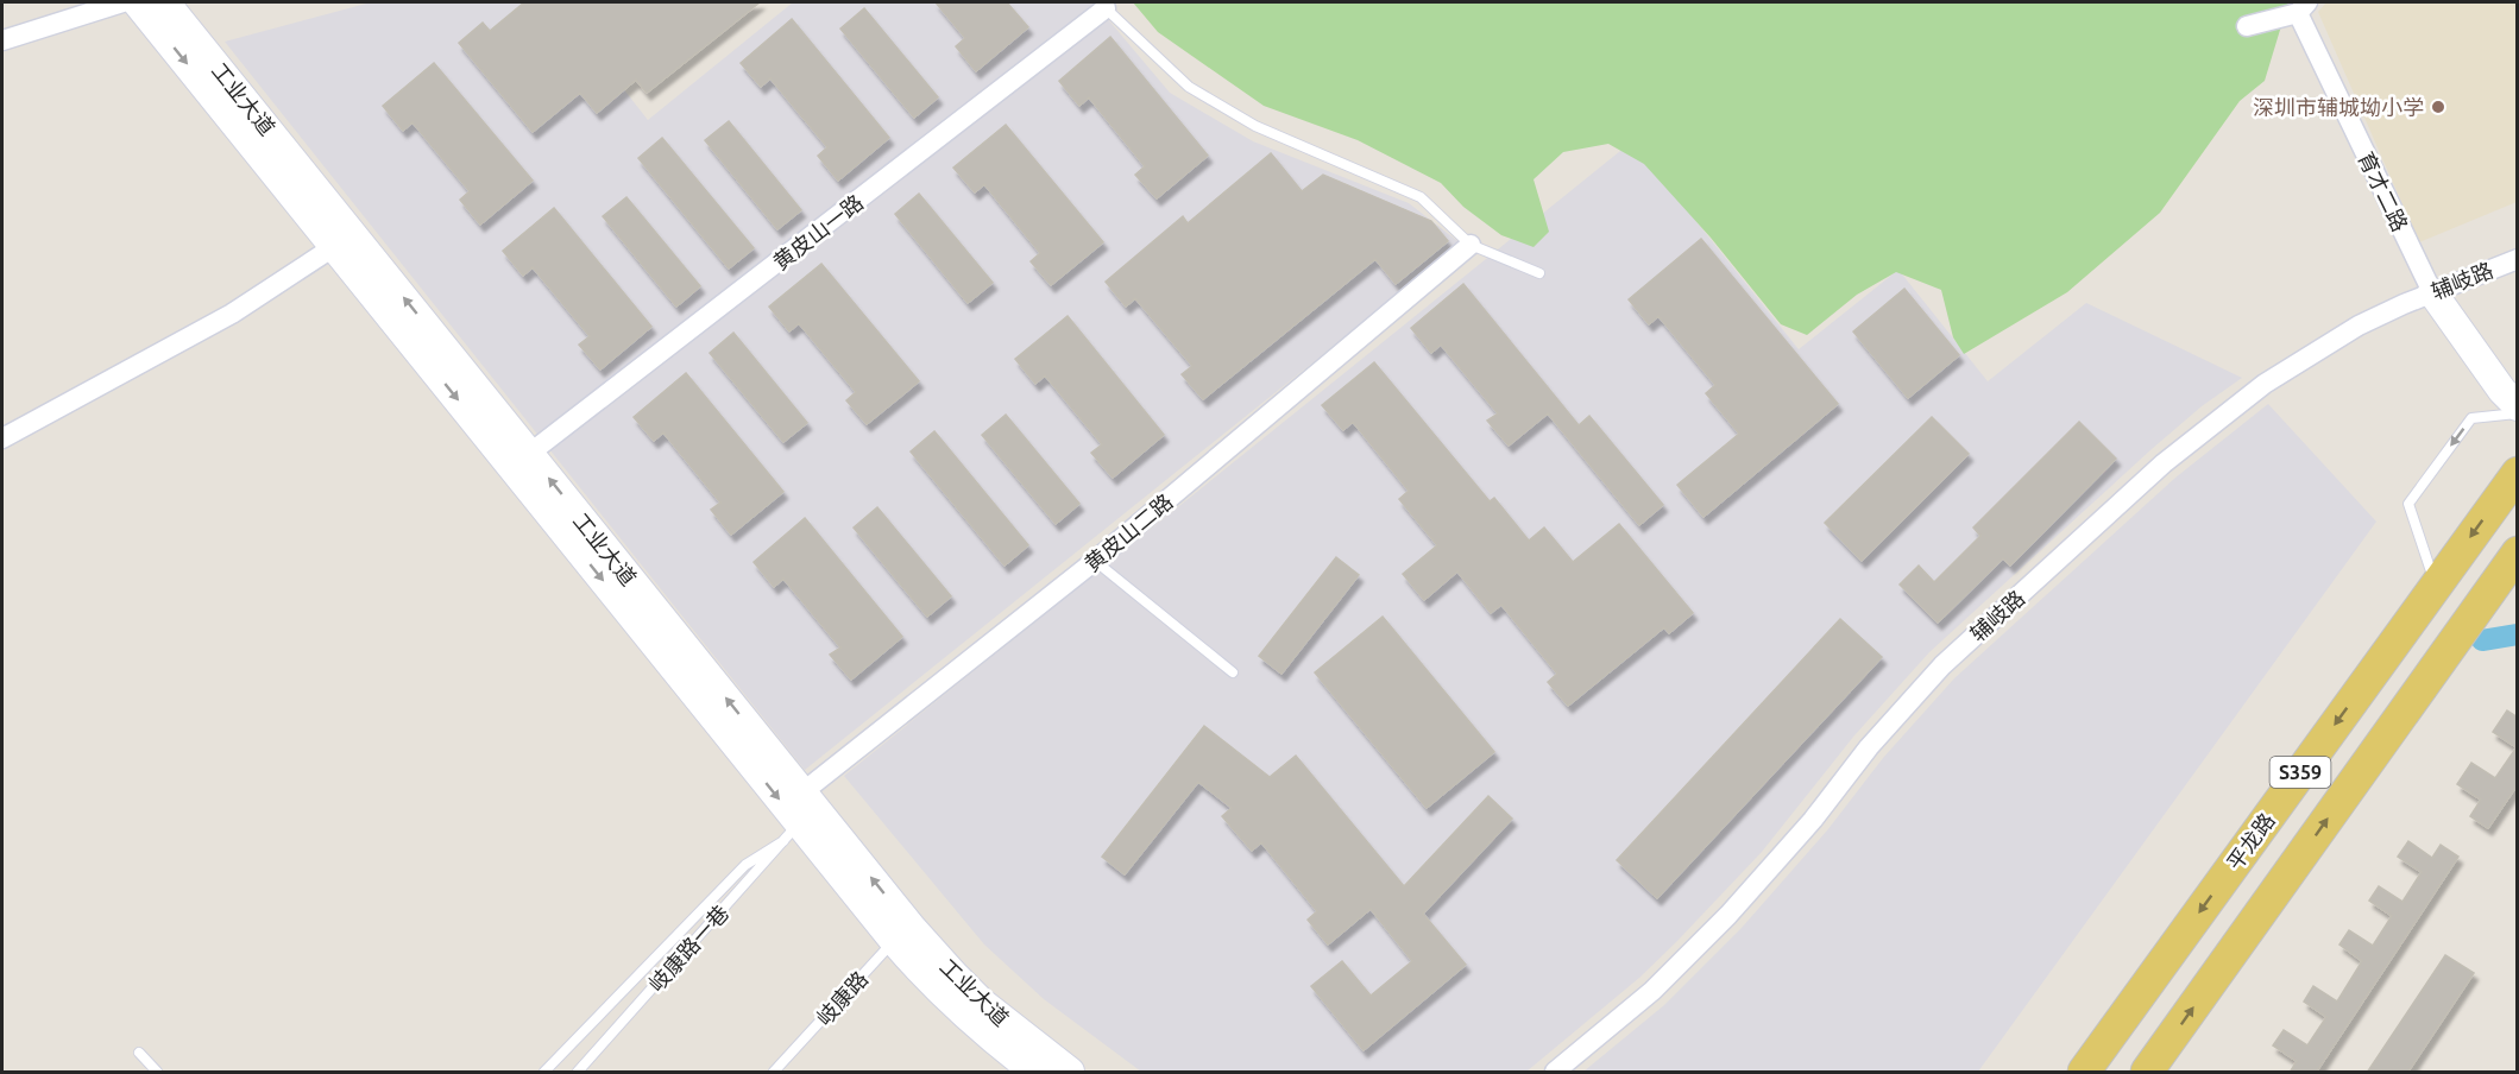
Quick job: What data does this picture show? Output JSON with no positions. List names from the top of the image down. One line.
{"streets":{"main road":["S359","平龙路"],"street":["工业大道","育才二路","黄皮山一路","辅岐路","黄皮山二路"],"lane":["岐康路一巷","岐康路"]},"crossings":[["工业大道","黄皮山一路"],["工业大道","黄皮山二路"],["工业大道","岐康路一巷"],["工业大道","岐康路"],["育才二路","辅岐路"]],"places":["深圳市辅城坳小学"]}
